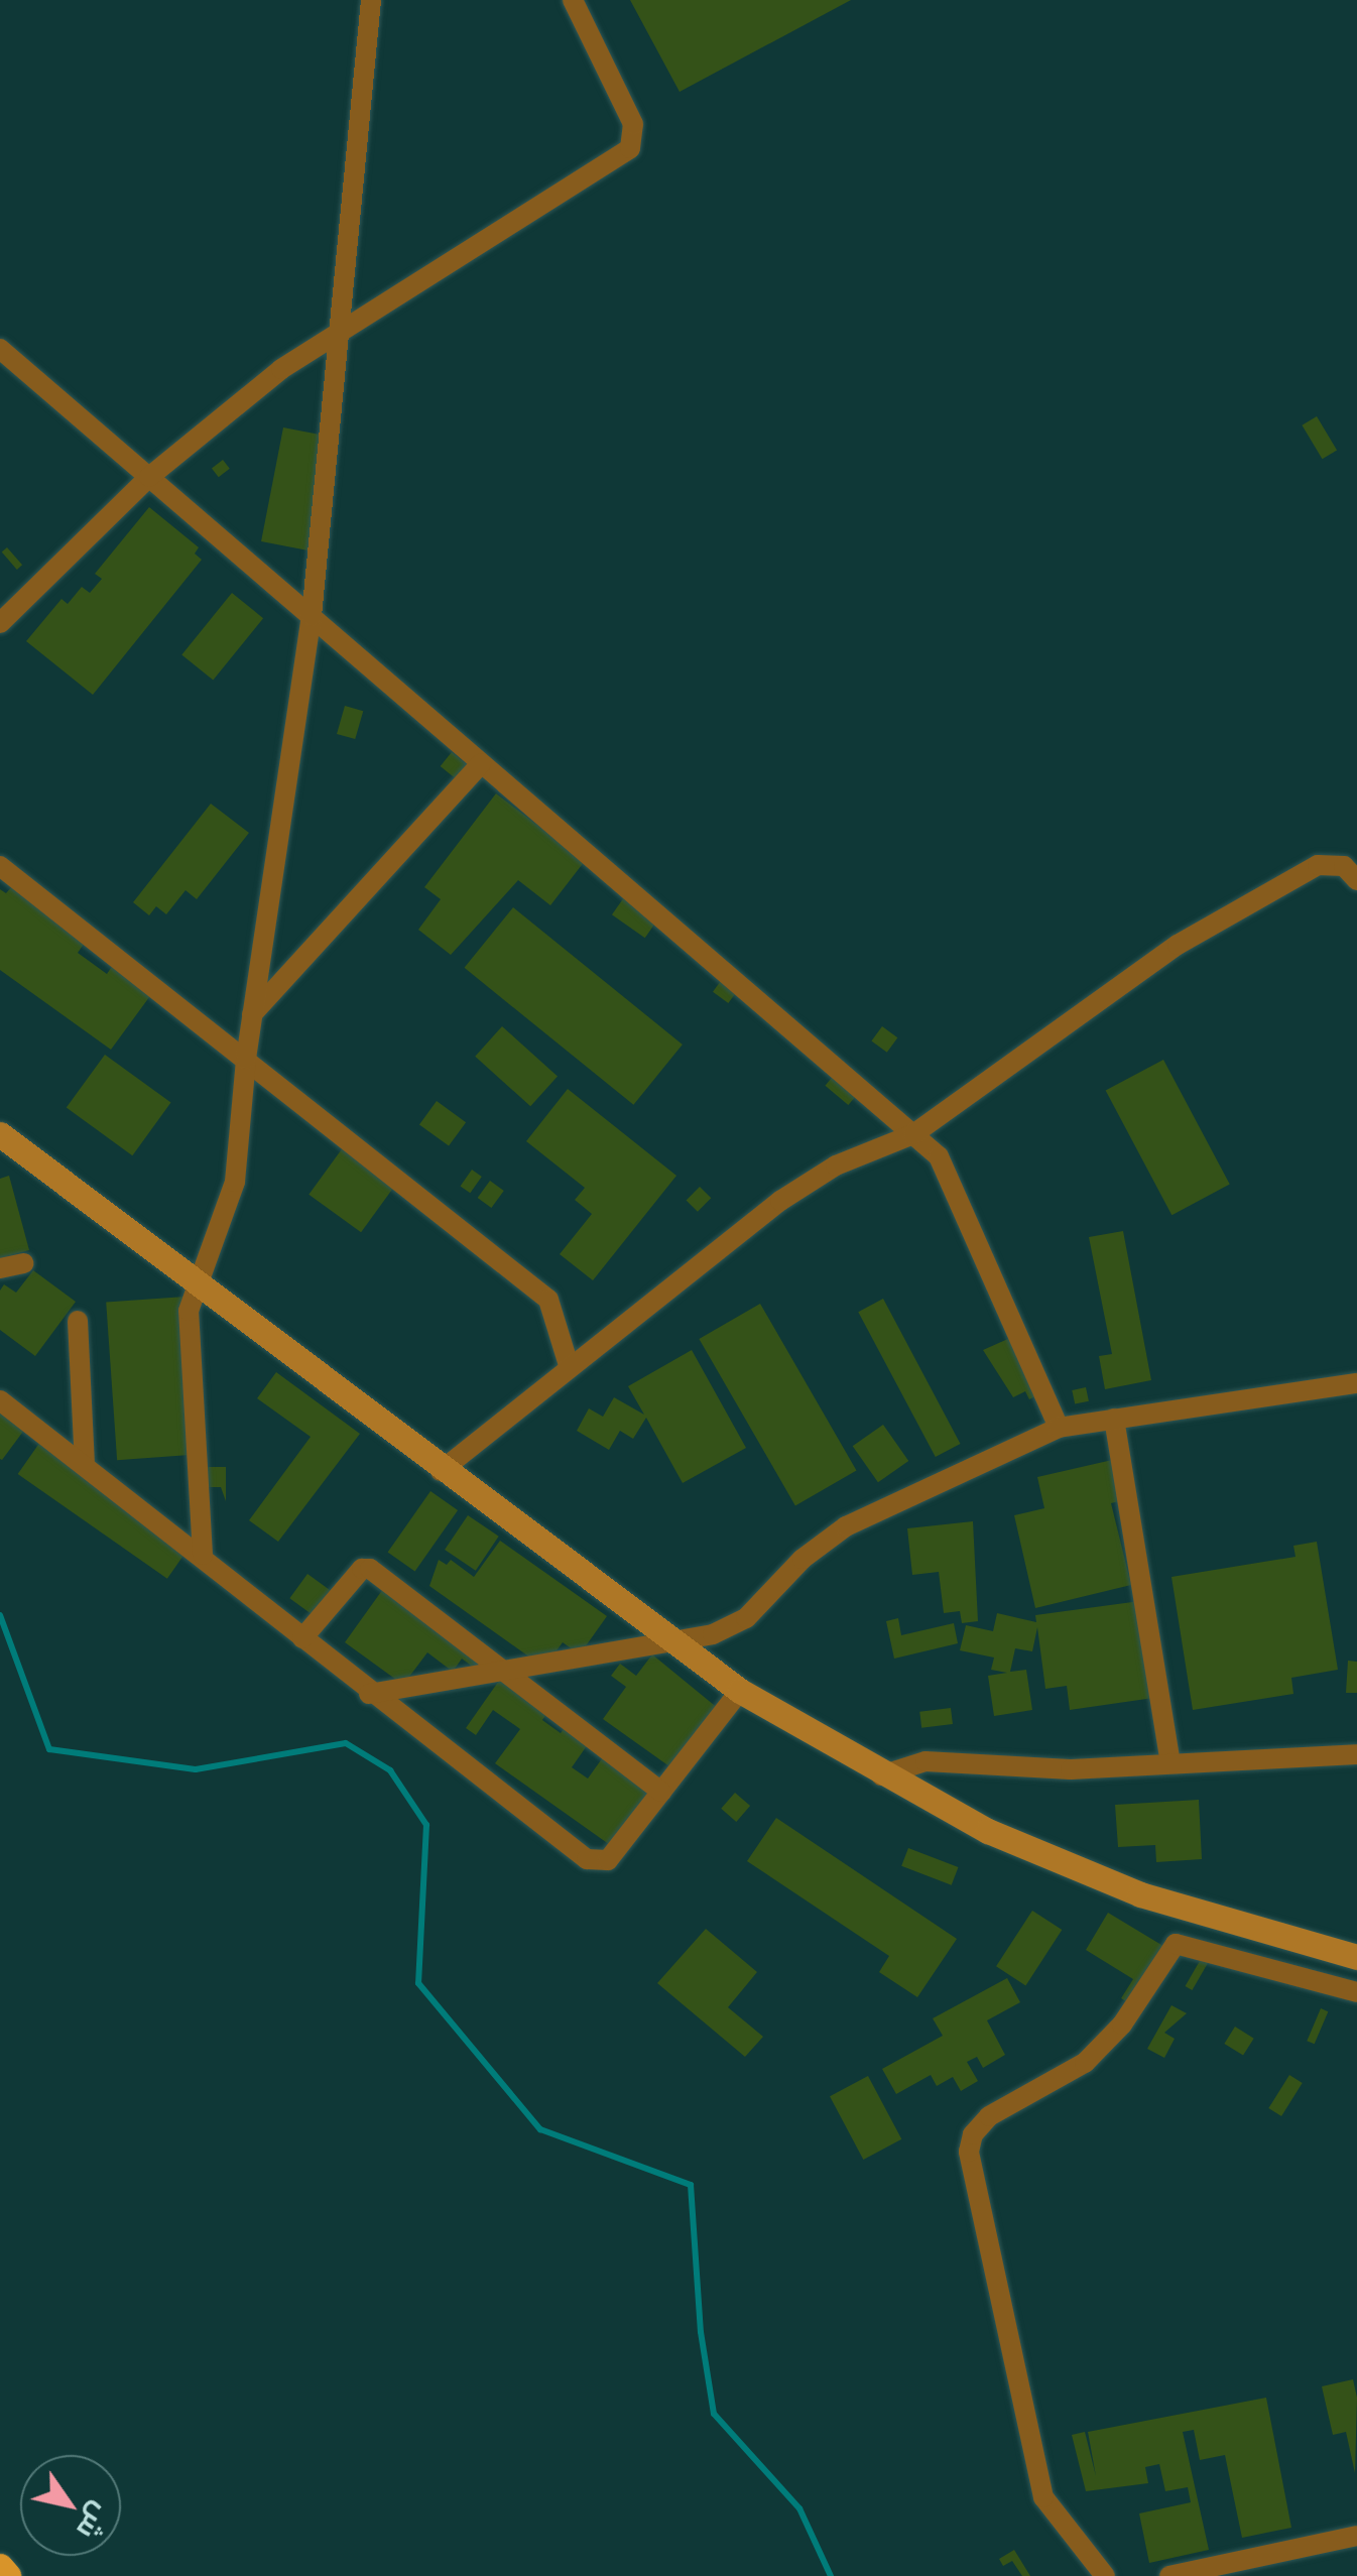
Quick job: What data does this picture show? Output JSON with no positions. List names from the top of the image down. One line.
{"north":"bottom right"}
